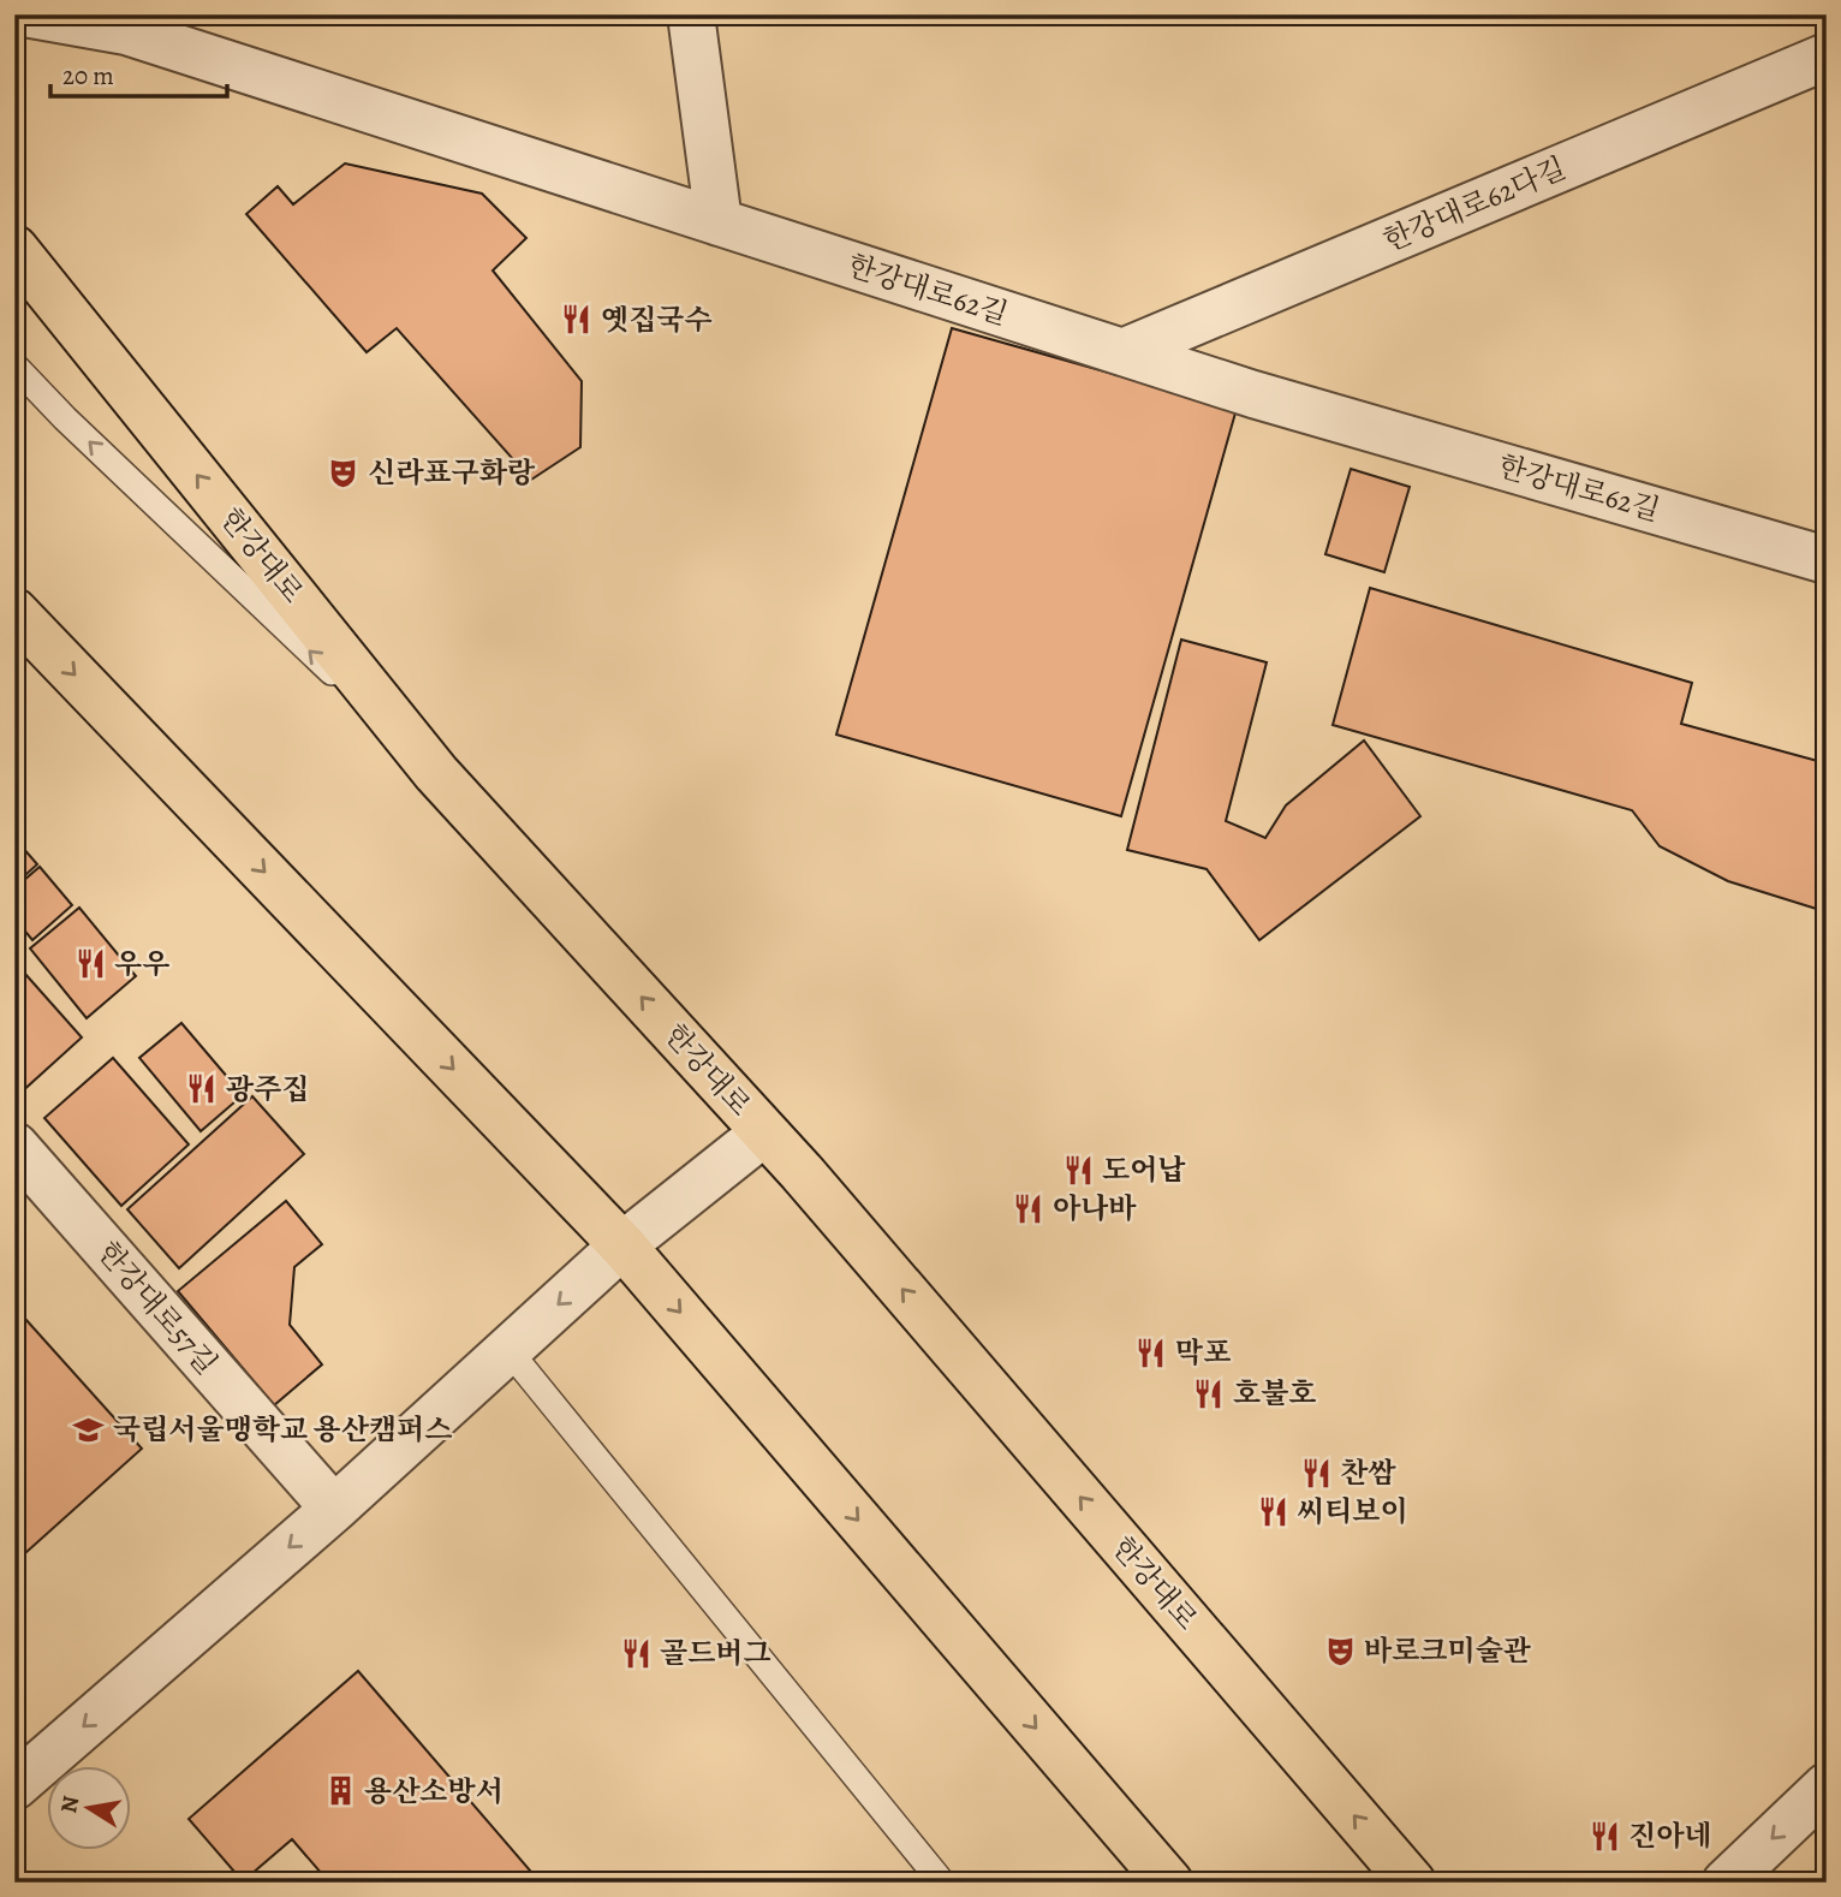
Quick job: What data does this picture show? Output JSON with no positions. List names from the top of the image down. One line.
{"streets":{"main road":["한강대로"],"street":["한강대로62다길","한강대로62길","한강대로57길"]},"crossings":[["한강대로62다길","한강대로62길"]],"places":{"restaurant":["옛집국수","우우","광주집","도어납","아나바","막포","호불호","찬쌈","씨티보이","골드버그","진아네"],"theatre":["신라표구화랑","바로크미술관"],"school or university":["국립서울맹학교 용산캠퍼스"],"building":["용산소방서"]},"scale_bar":"20 m","north":"left"}
